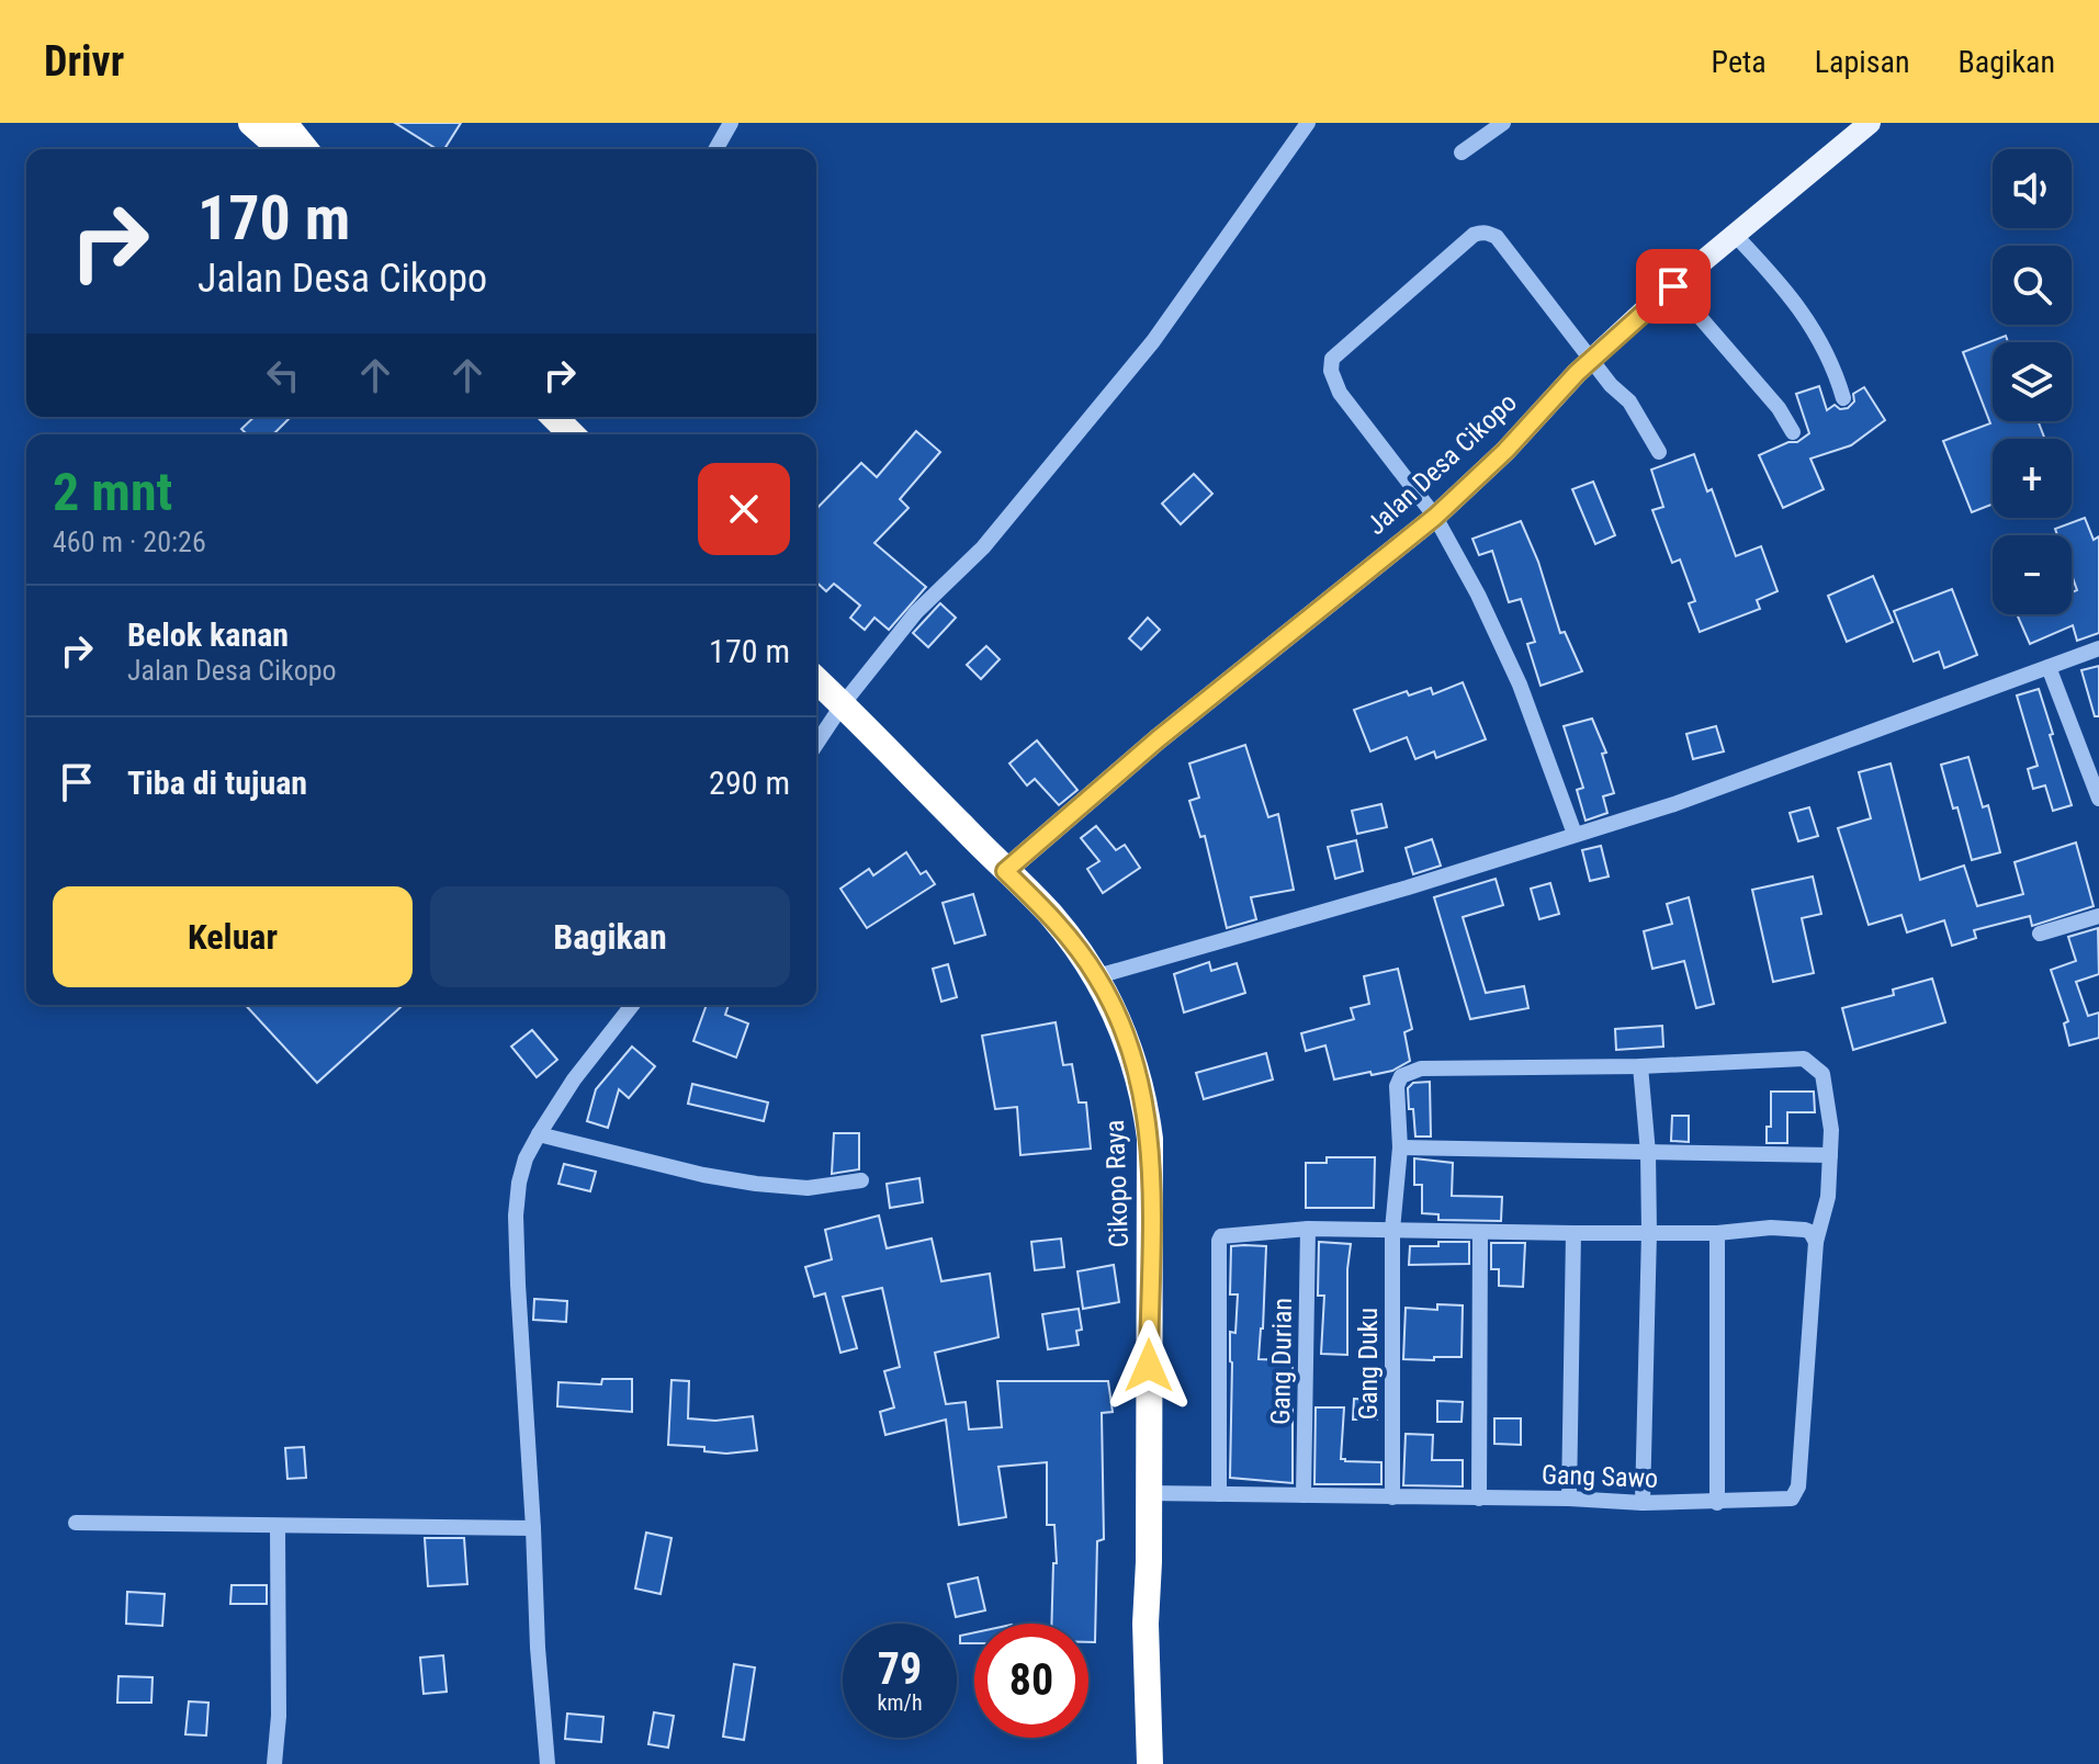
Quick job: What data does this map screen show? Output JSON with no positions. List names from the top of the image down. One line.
{"streets":{"highway":["Cikopo Raya"],"main road":["Jalan Desa Cikopo"],"street":["Gang Durian","Gang Duku","Gang Sawo"]},"crossings":[["Jalan Desa Cikopo","Cikopo Raya"],["Cikopo Raya","Gang Sawo"],["Gang Durian","Gang Sawo"],["Gang Duku","Gang Sawo"]],"page":{"header":"Drivr","nav":["Peta","Lapisan","Bagikan"],"map_buttons":["+","−"],"turn":["170 m","Jalan Desa Cikopo"],"heading":["2 mnt","460 m · 20:26"],"list":[{"name":"Belok kanan","note":"Jalan Desa Cikopo","value":"170 m"},{"name":"Tiba di tujuan","value":"290 m"}],"buttons":["Keluar","Bagikan"],"speed":"79 km/h","limit":"80"}}
